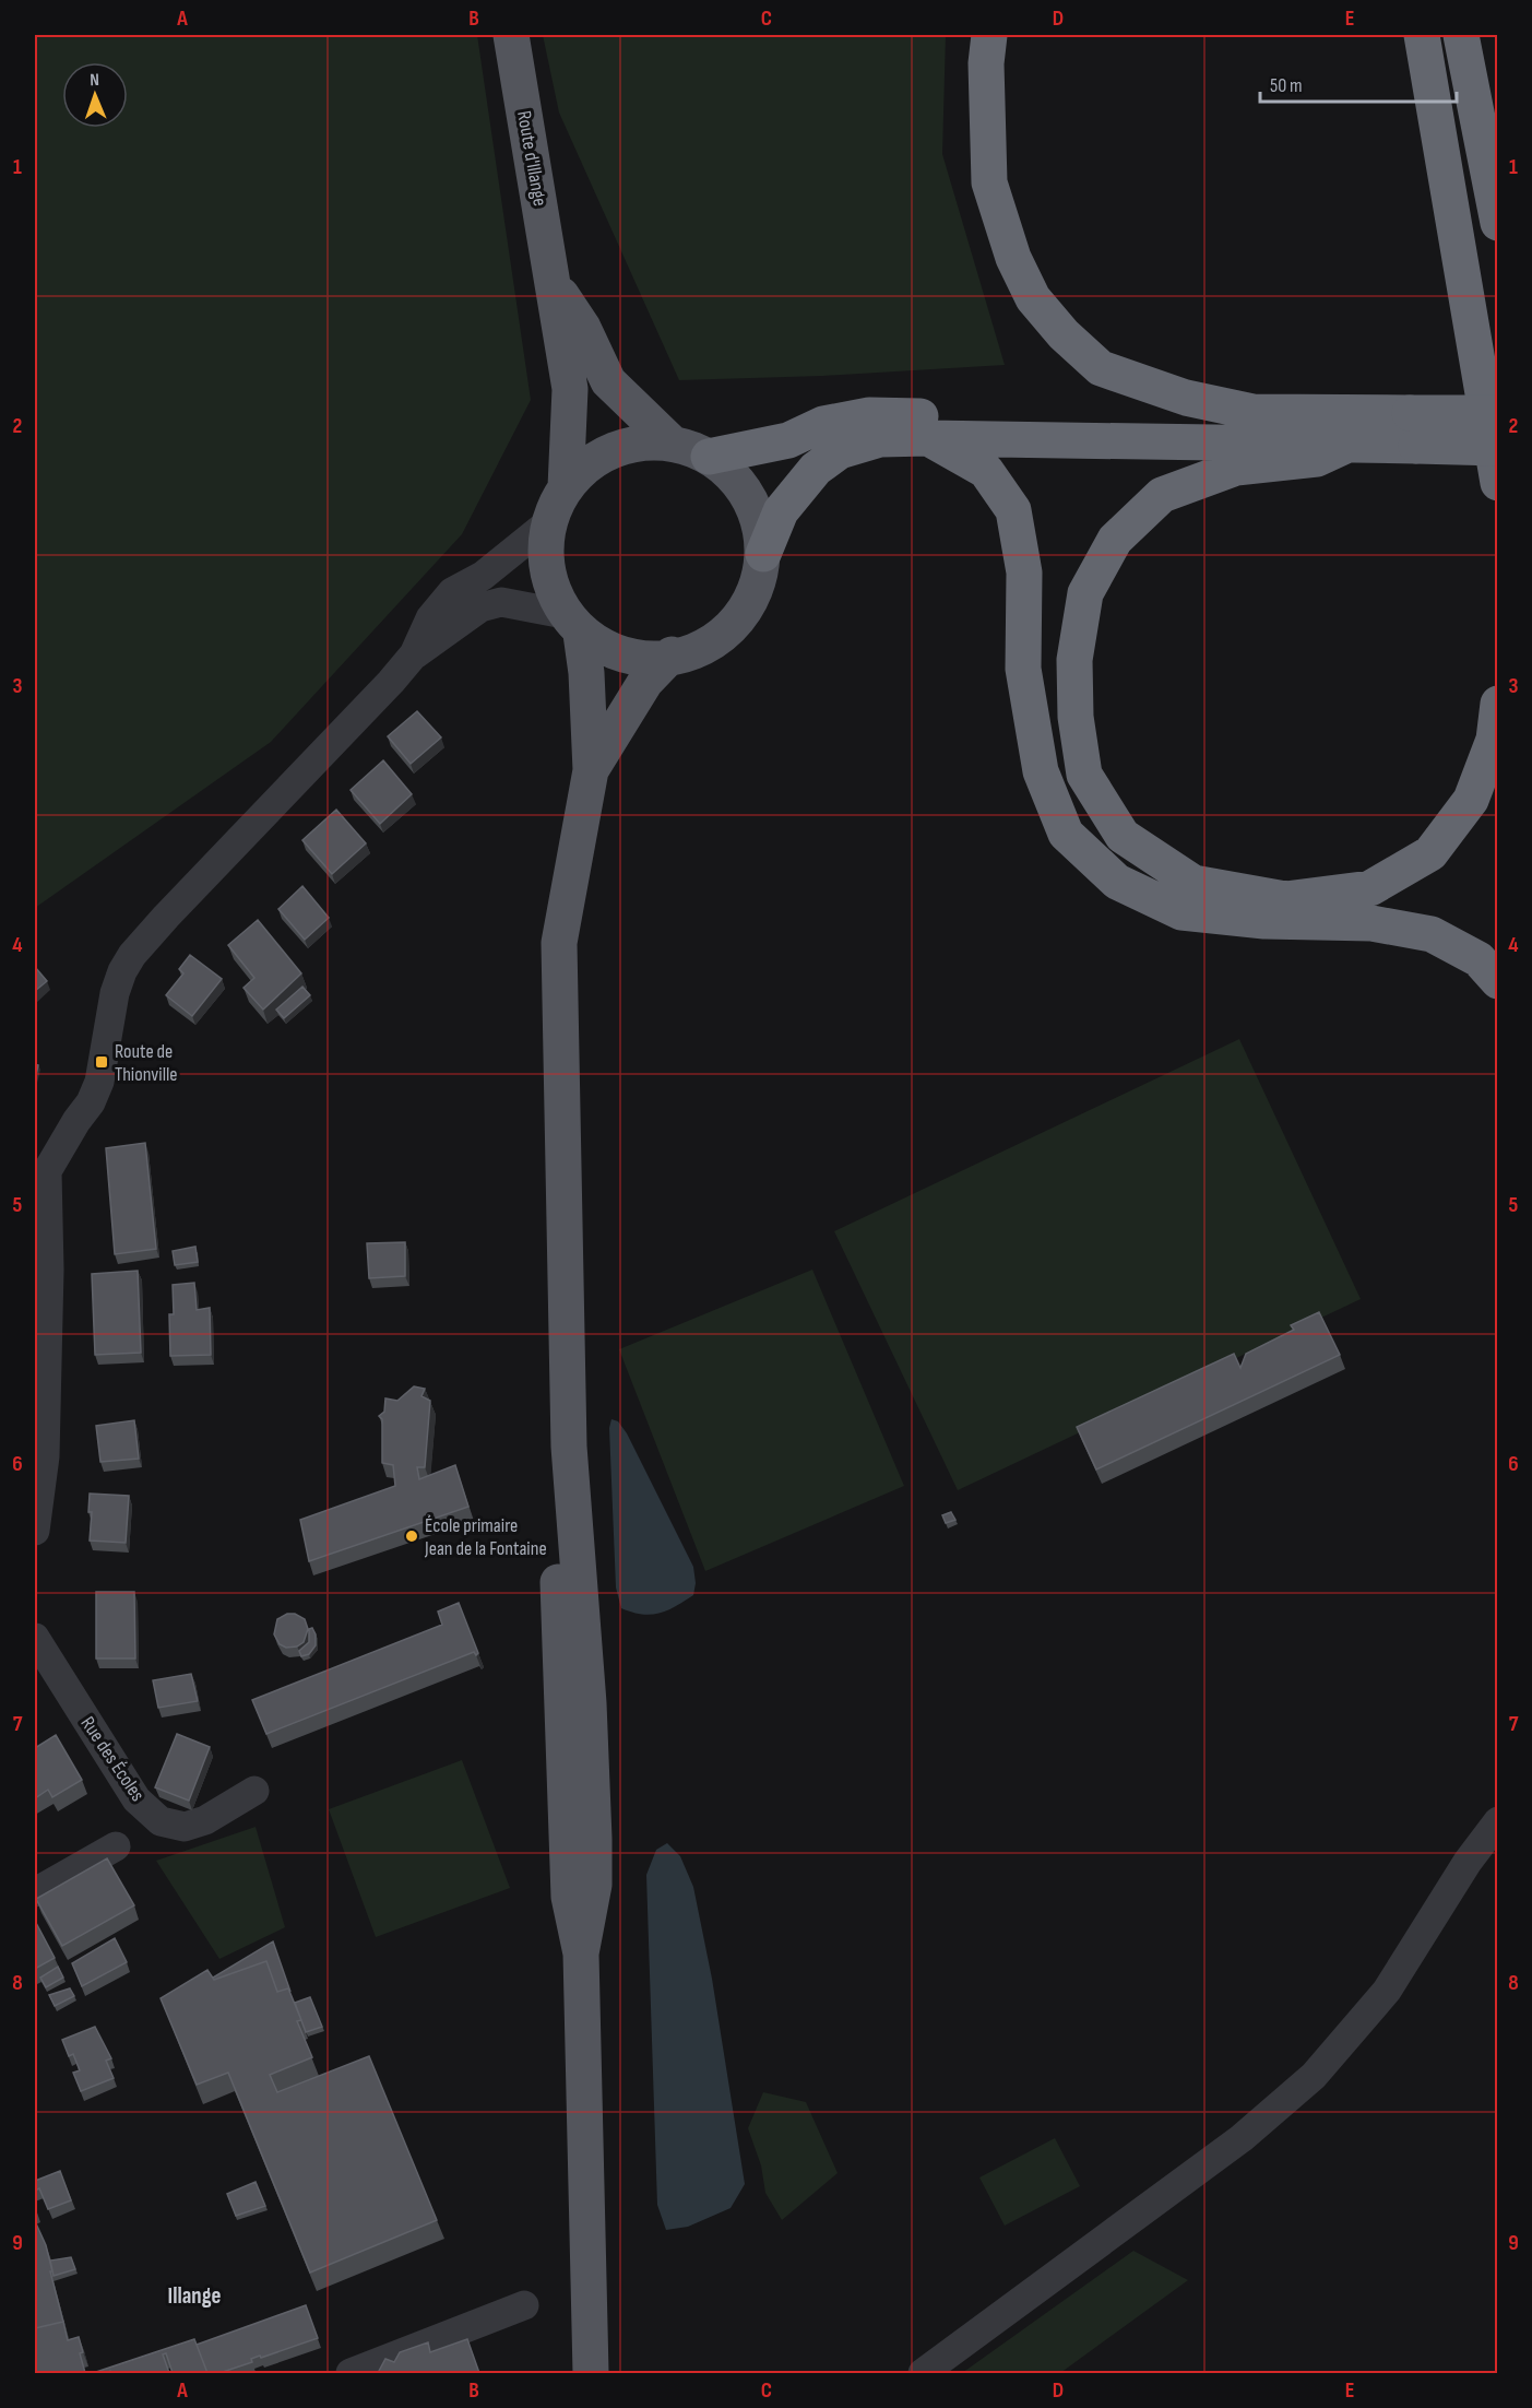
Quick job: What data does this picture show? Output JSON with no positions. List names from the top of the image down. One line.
{"streets":{"main road":["Route d'Illange"],"street":["Rue des Écoles"]},"districts":["Illange"],"places":{"transit":["Route de Thionville"],"other":["École primaire Jean de la Fontaine"]},"scale_bar":"50 m","north":"top","grid":{"columns":["A","B","C","D","E"],"rows":["1","2","3","4","5","6","7","8","9"]}}
